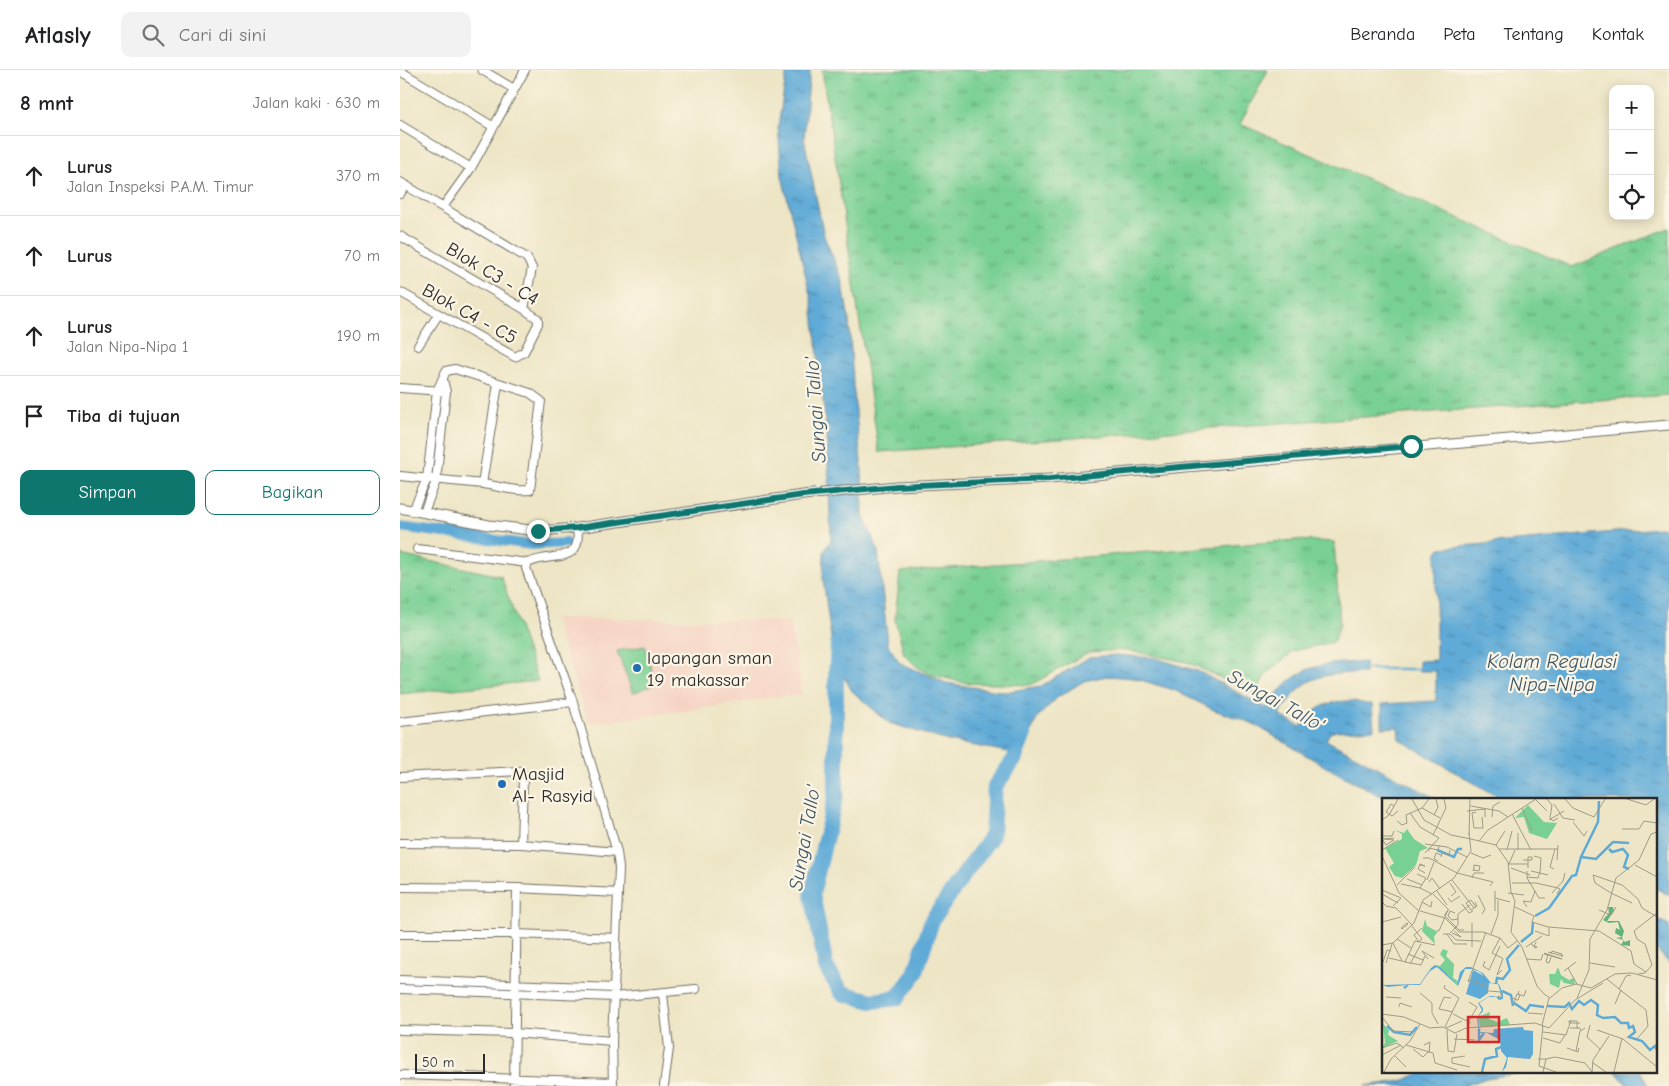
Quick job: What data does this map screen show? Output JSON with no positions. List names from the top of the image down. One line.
{"streets":{"street":["Blok C3 - C4","Blok C4 - C5"]},"crossings":[["Blok C3 - C4","Blok C4 - C5"]],"water":["Sungai Tallo'","Kolam Regulasi Nipa-Nipa"],"places":["lapangan sman 19 makassar","Masjid Al- Rasyid"],"scale_bar":"50 m","page":{"header":"Atlasly","search":"Cari di sini","nav":["Beranda","Peta","Tentang","Kontak"],"heading":["8 mnt","Jalan kaki · 630 m"],"map_buttons":["+","−"],"list":[["Lurus","Jalan Inspeksi P.A.M. Timur","370 m"],["Lurus","70 m"],["Lurus","Jalan Nipa-Nipa 1","190 m"],"Tiba di tujuan"],"buttons":["Simpan","Bagikan"],"scale":"50 m"}}
